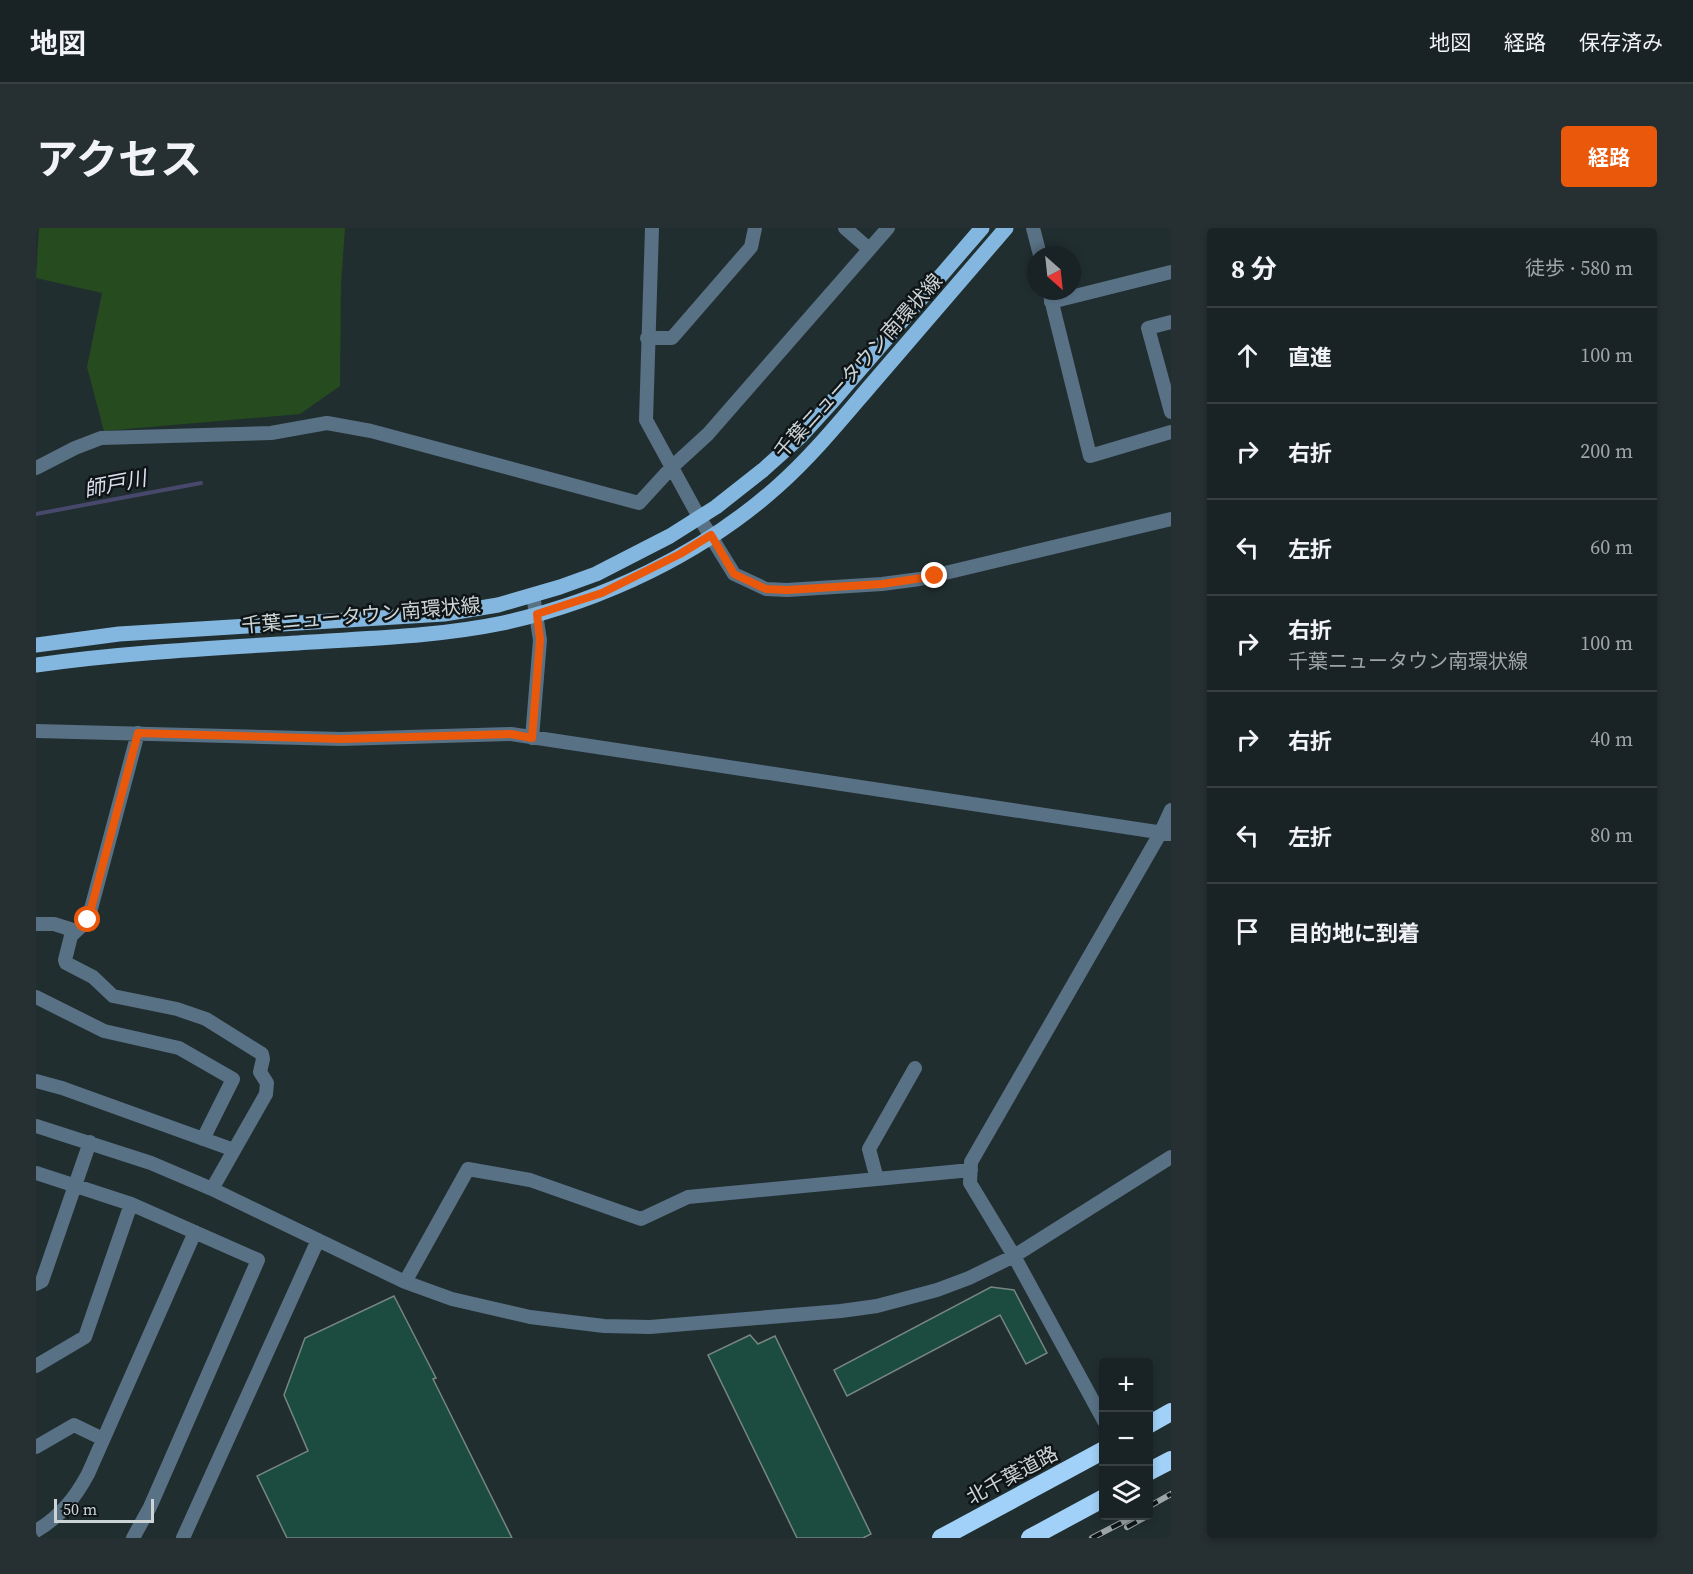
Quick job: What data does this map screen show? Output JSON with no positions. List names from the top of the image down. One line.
{"streets":{"highway":["北千葉道路"],"main road":["千葉ニュータウン南環状線"]},"water":["師戸川"],"scale_bar":"50 m","north":"bottom right","page":{"header":"地図","nav":["地図","経路","保存済み"],"title":"アクセス","buttons":"経路","heading":["8 分","徒歩 · 580 m"],"list":[["直進","100 m"],["右折","200 m"],["左折","60 m"],["右折","千葉ニュータウン南環状線","100 m"],["右折","40 m"],["左折","80 m"],"目的地に到着"],"map_buttons":["+","−"],"scale":"50 m"}}
